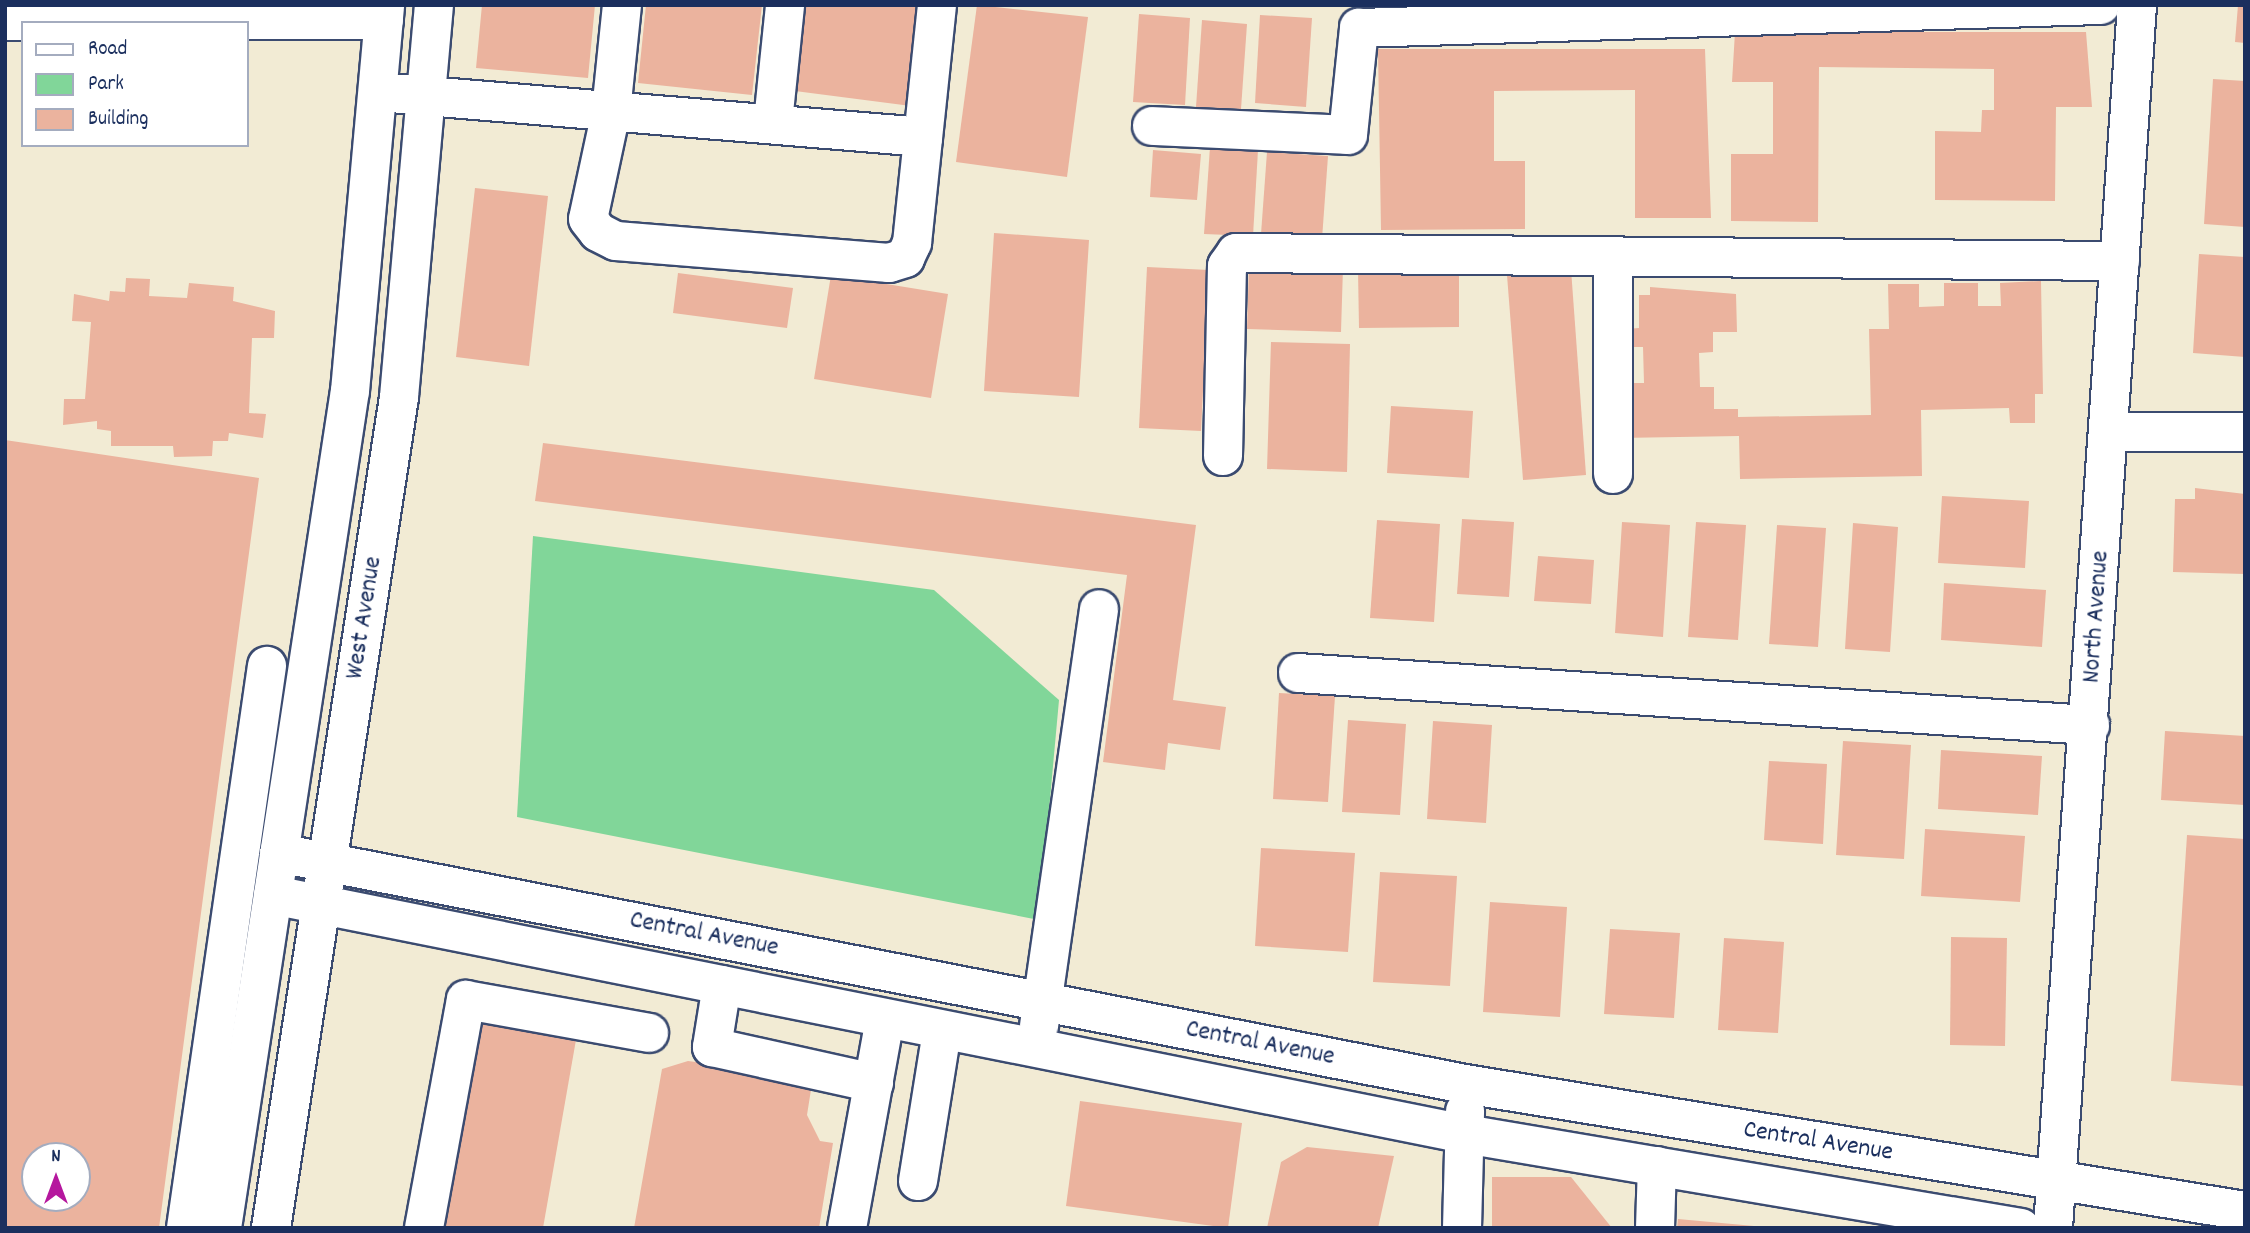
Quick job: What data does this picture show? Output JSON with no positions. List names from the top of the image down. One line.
{"streets":{"street":["North Avenue","West Avenue","Central Avenue"]},"crossings":[["North Avenue","Central Avenue"],["West Avenue","Central Avenue"]],"legend":["Road","Park","Building"],"north":"top"}
